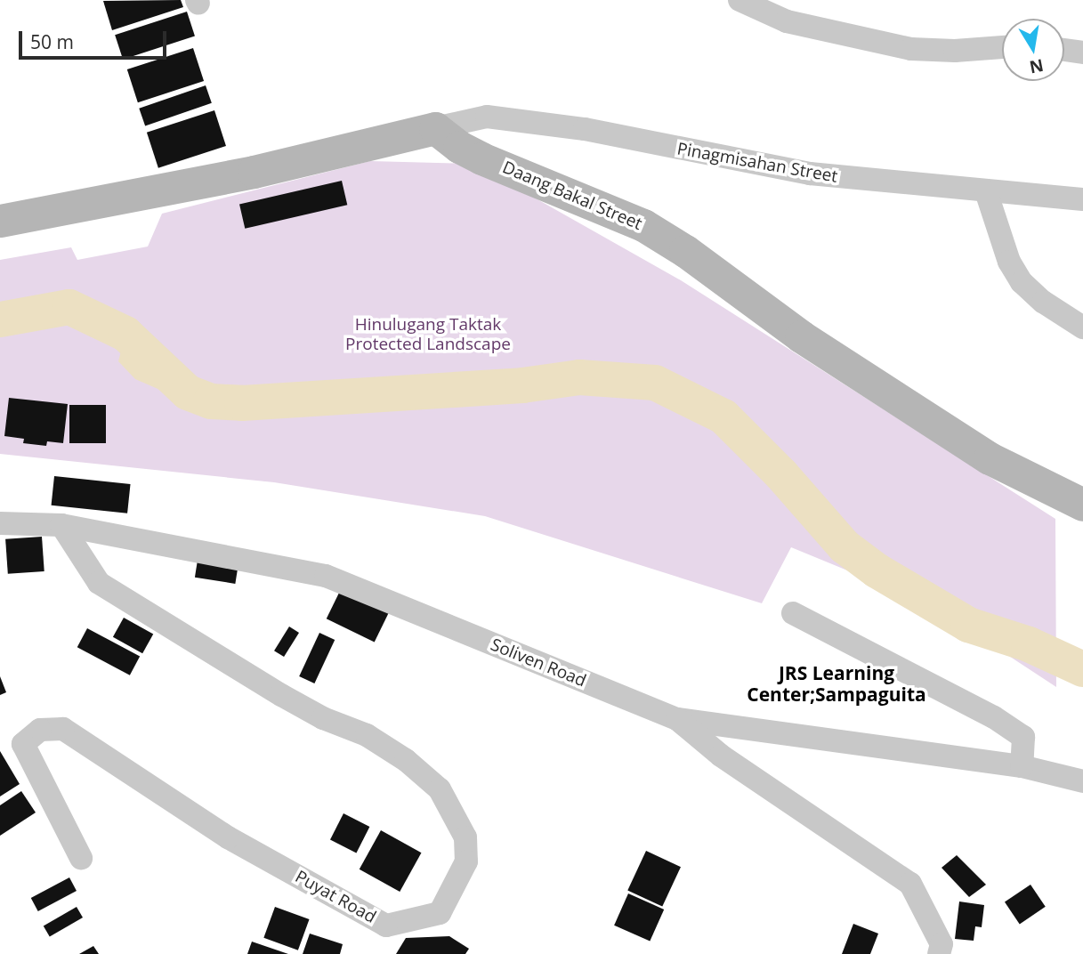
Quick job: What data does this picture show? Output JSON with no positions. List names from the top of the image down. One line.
{"streets":{"street":["Pinagmisahan Street","Daang Bakal Street","Soliven Road","Puyat Road"]},"crossings":[["Pinagmisahan Street","Daang Bakal Street"],["Soliven Road","Puyat Road"]],"districts":["JRS Learning Center;Sampaguita"],"parks":["Hinulugang Taktak Protected Landscape"],"scale_bar":"50 m","north":"bottom"}
